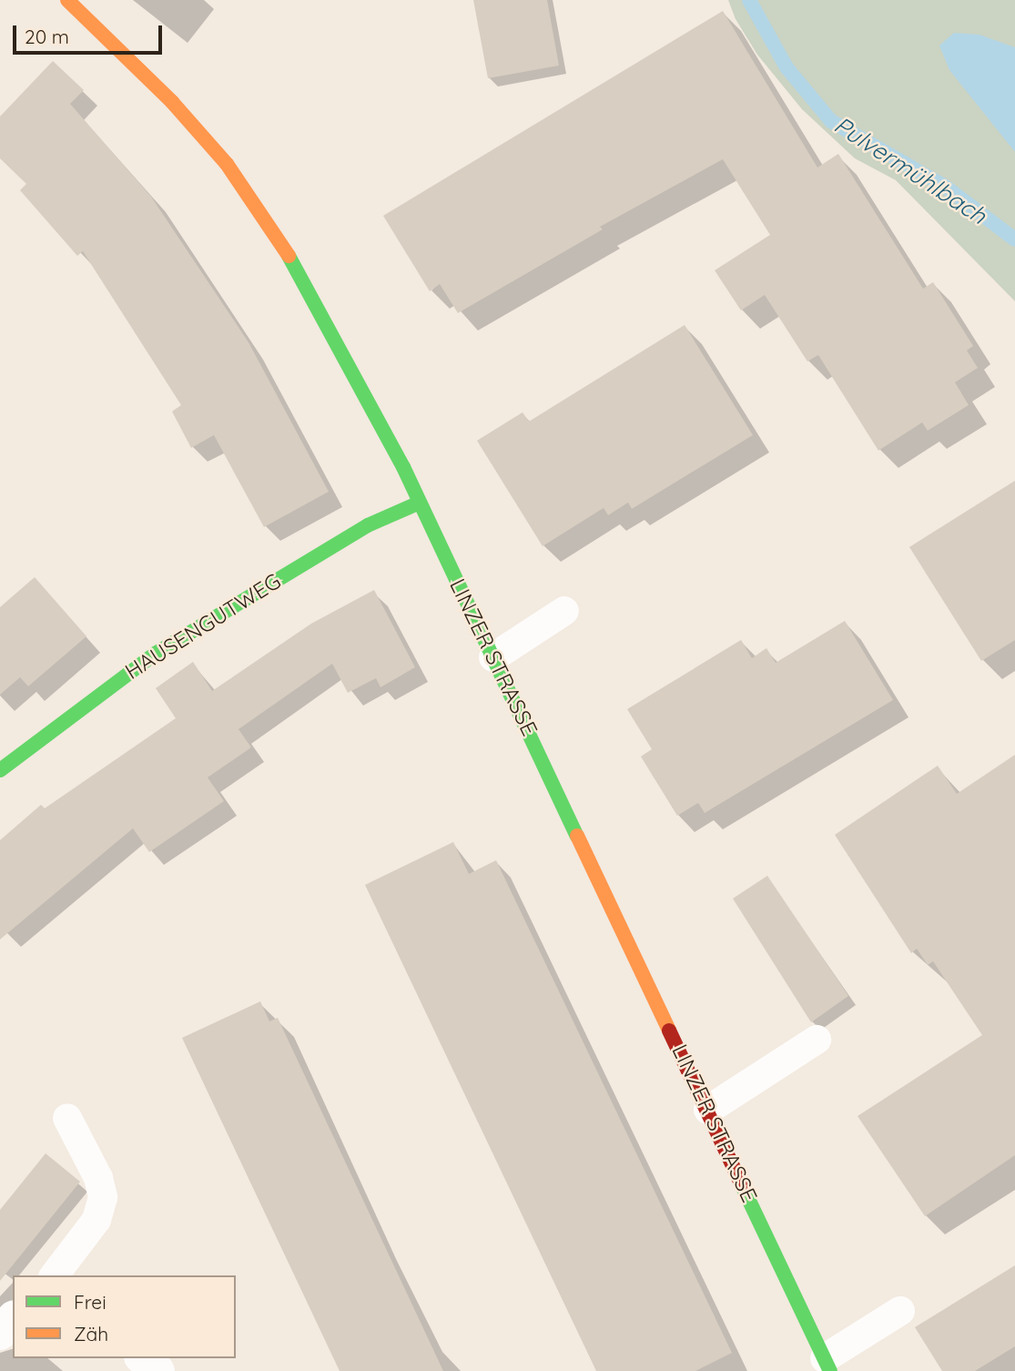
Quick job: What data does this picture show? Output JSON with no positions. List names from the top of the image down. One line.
{"streets":{"street":["HAUSENGUTWEG","LINZER STRASSE"]},"crossings":[["HAUSENGUTWEG","LINZER STRASSE"]],"water":["Pulvermühlbach"],"legend":["Frei","Zäh"],"scale_bar":"20 m"}
